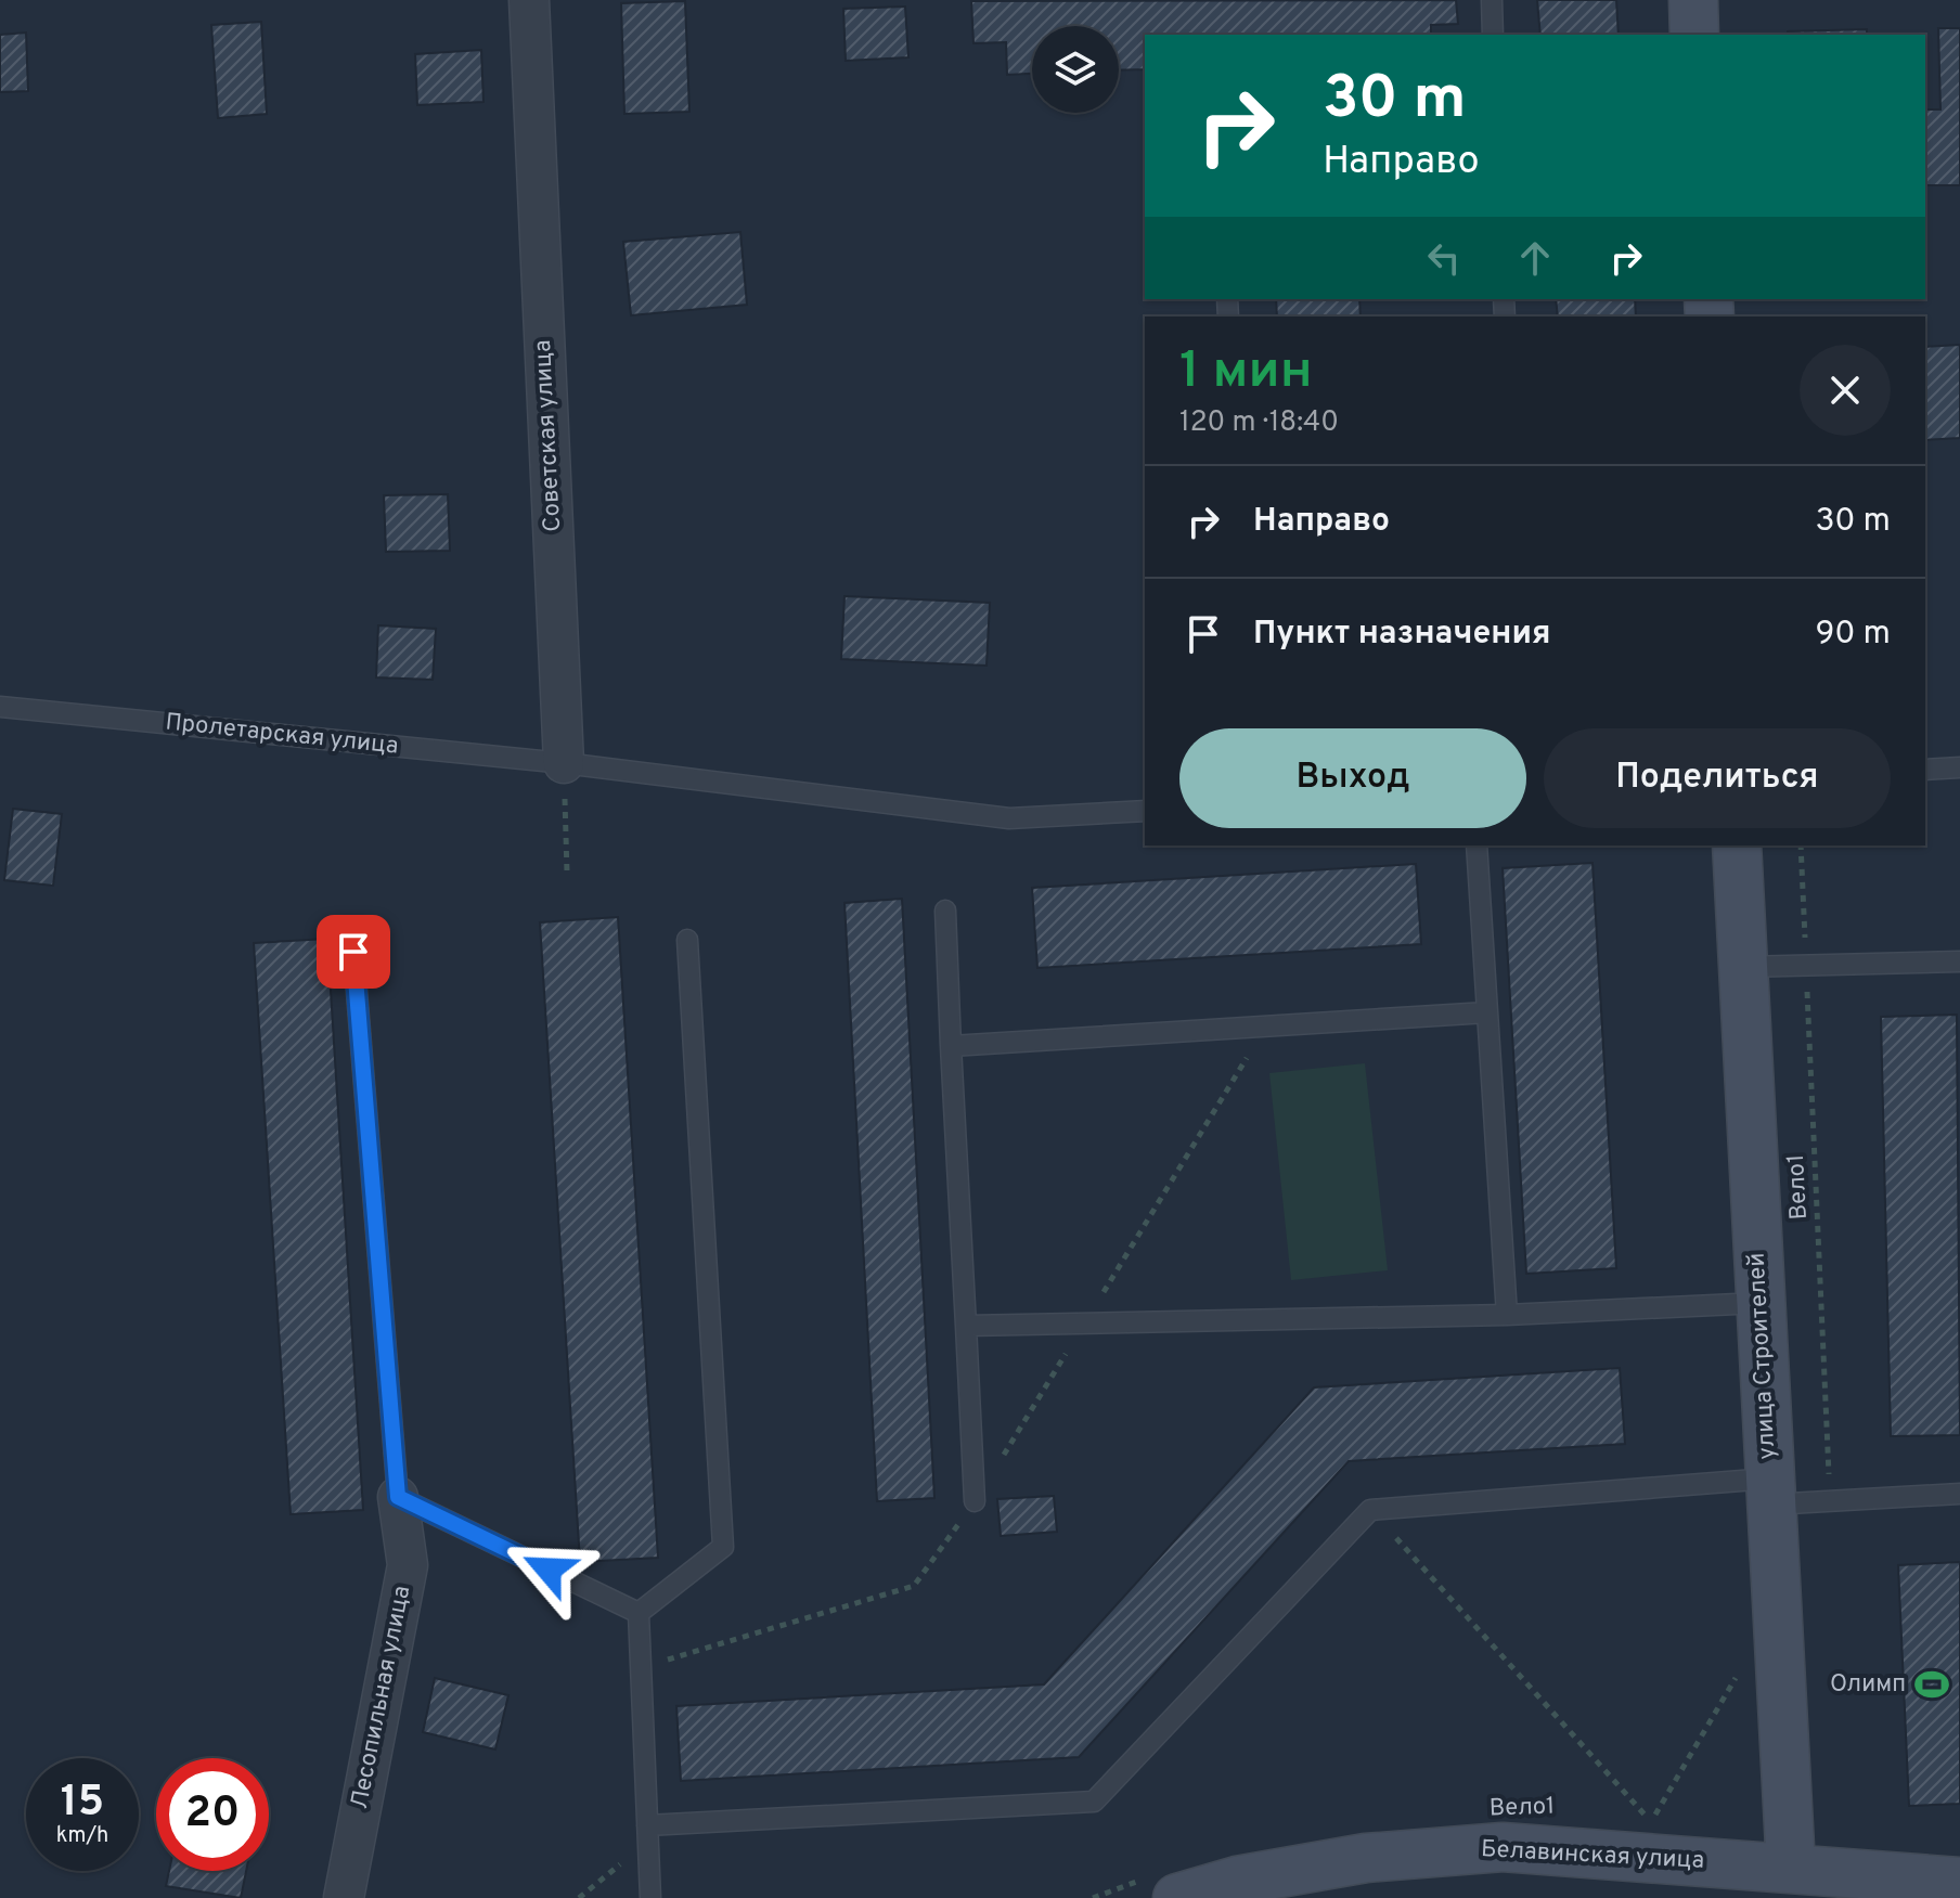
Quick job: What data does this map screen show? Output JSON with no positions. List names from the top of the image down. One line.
{"streets":{"main road":["улица Строителей","Белавинская улица"],"street":["Советская улица","Лесопильная улица"],"lane":["Пролетарская улица"],"path":["Вело1"]},"crossings":[["Советская улица","Пролетарская улица"],["улица Строителей","Белавинская улица"]],"places":{"sports":["Олимп"]},"page":{"turn":["30 m","Направо"],"heading":["1 мин","120 m · 18:40"],"list":[{"name":"Направо","value":"30 m"},{"name":"Пункт назначения","value":"90 m"}],"buttons":["Выход","Поделиться"],"speed":"15 km/h","limit":"20"}}
